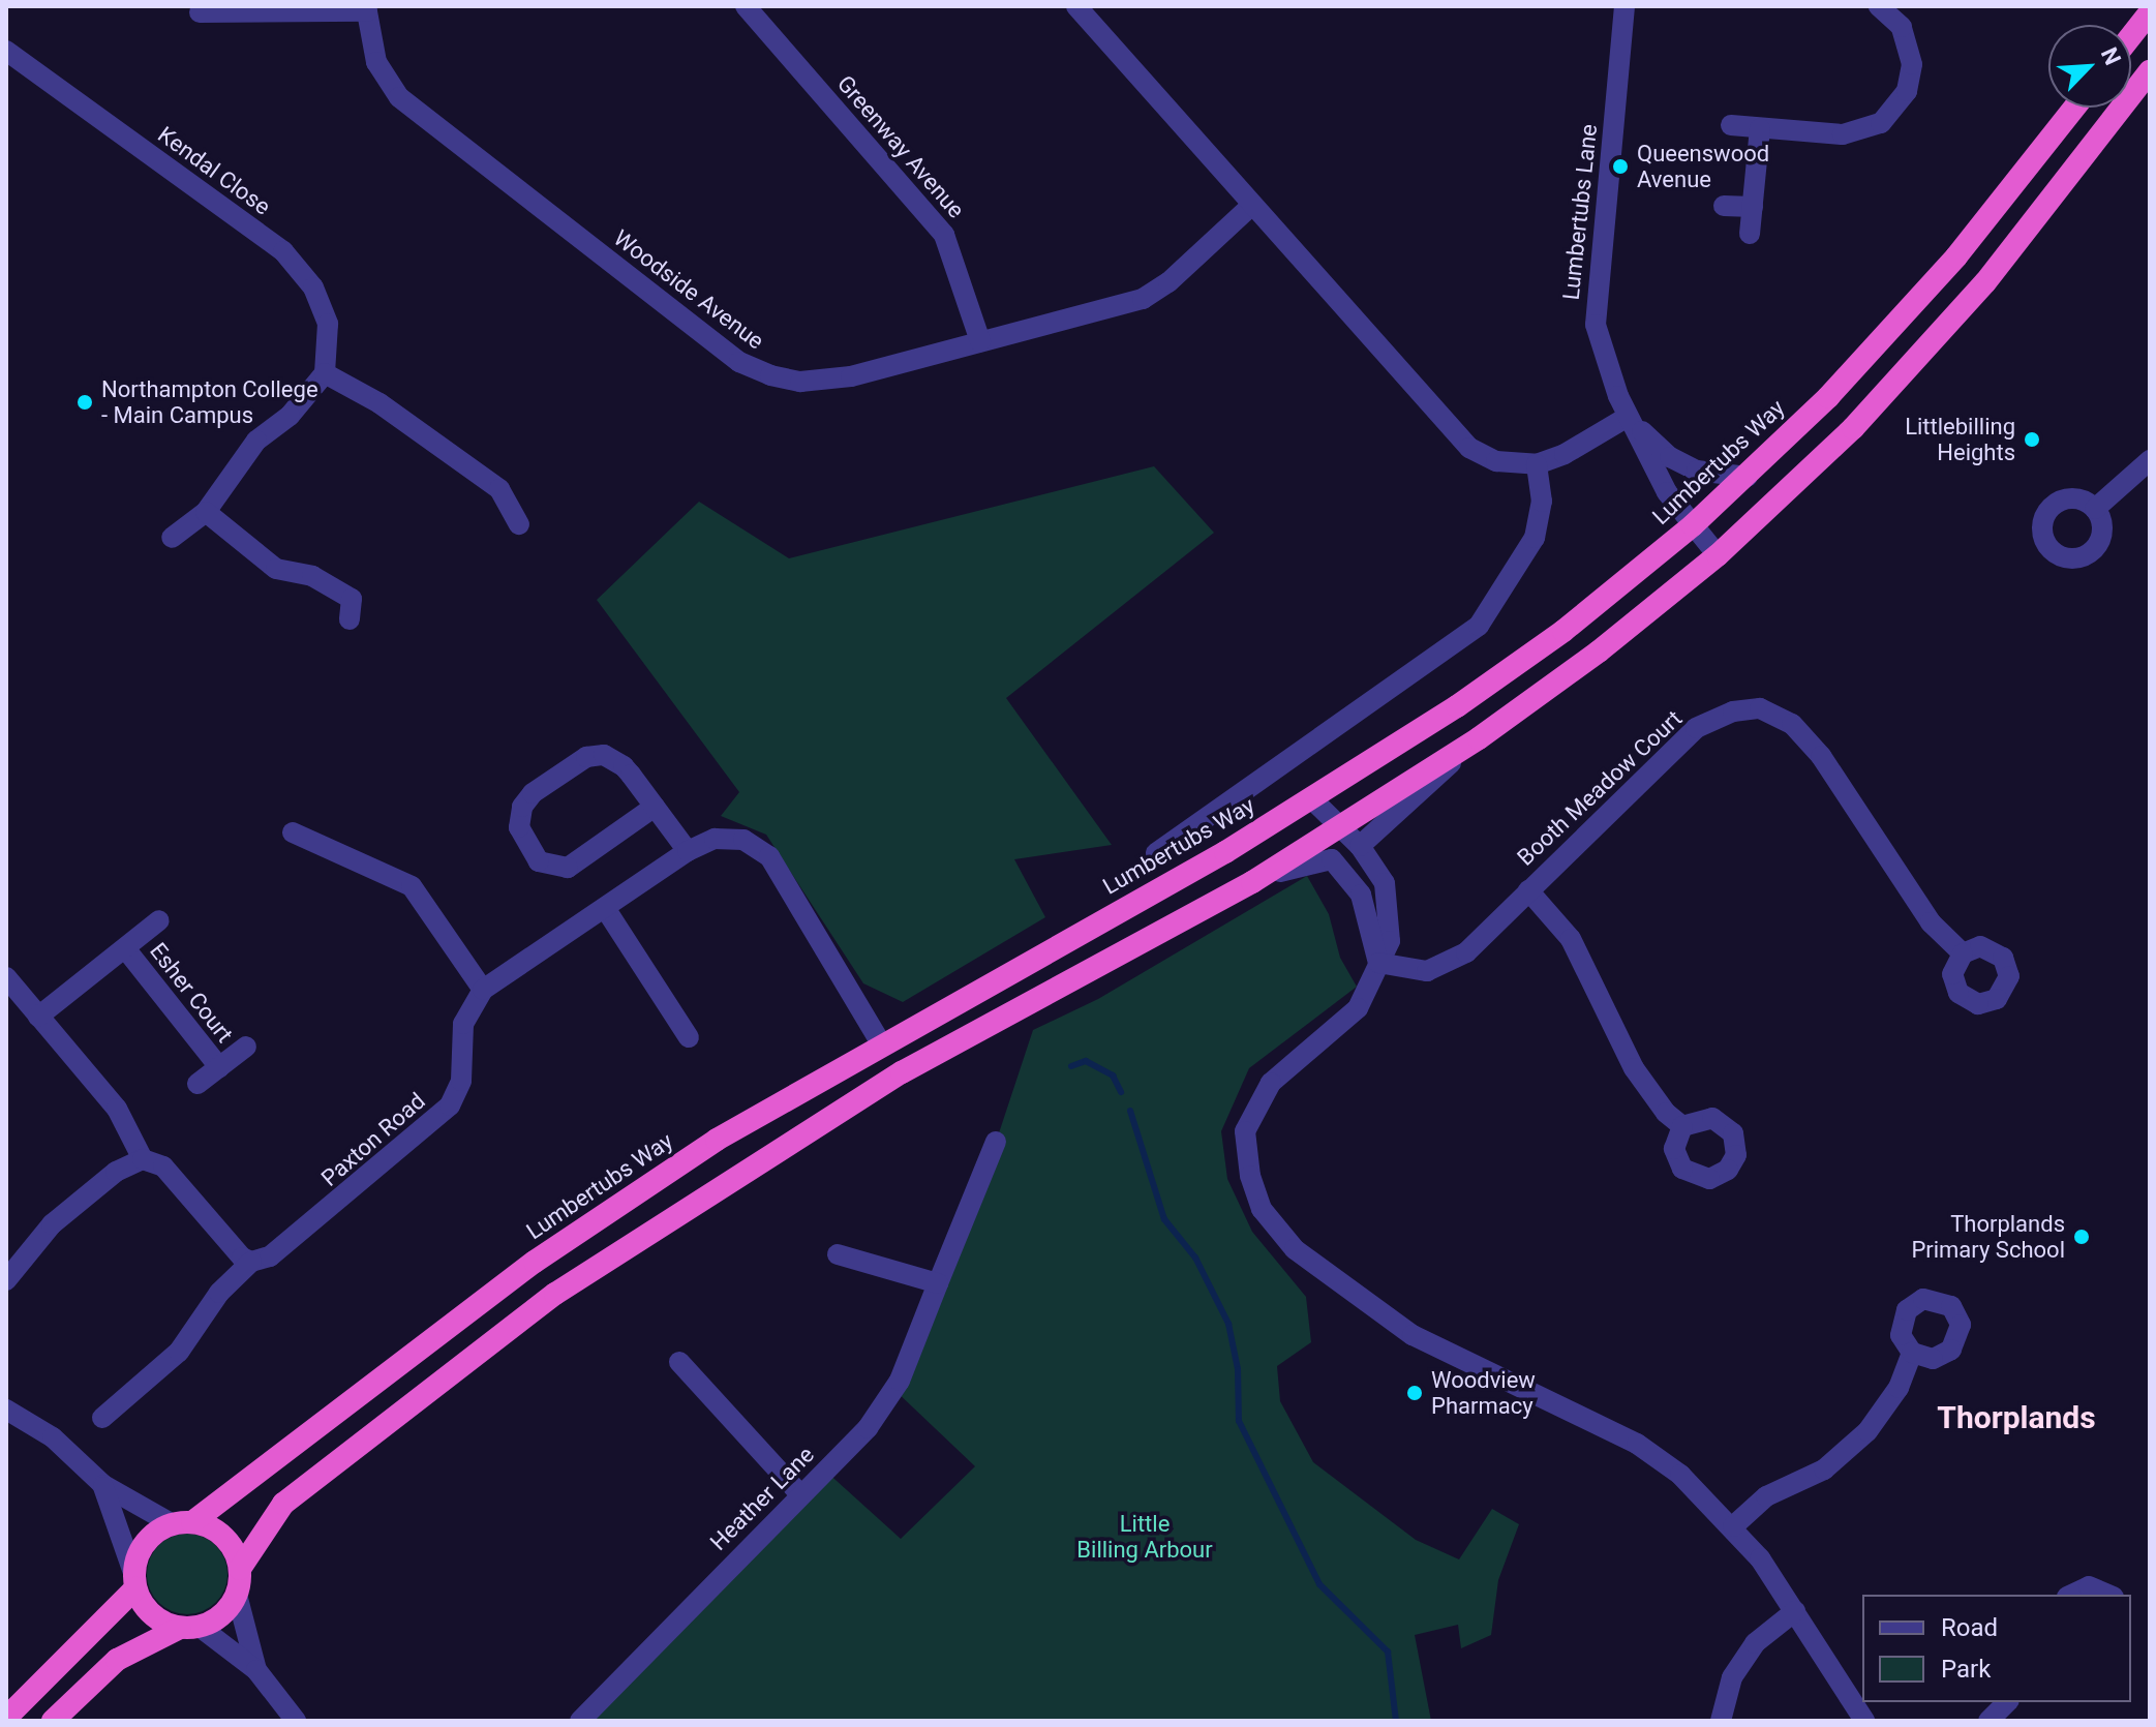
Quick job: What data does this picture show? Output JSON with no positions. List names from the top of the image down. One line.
{"streets":{"highway":["Lumbertubs Way"],"street":["Greenway Avenue","Kendal Close","Lumbertubs Lane","Woodside Avenue","Booth Meadow Court","Esher Court","Paxton Road","Heather Lane"]},"crossings":[["Greenway Avenue","Woodside Avenue"],["Lumbertubs Lane","Lumbertubs Way"],["Lumbertubs Way","Paxton Road"]],"districts":["Thorplands"],"parks":["Little Billing Arbour"],"places":["Queenswood Avenue","Northampton College - Main Campus","Littlebilling Heights","Thorplands Primary School","Woodview Pharmacy"],"legend":["Road","Park"],"north":"top right"}
